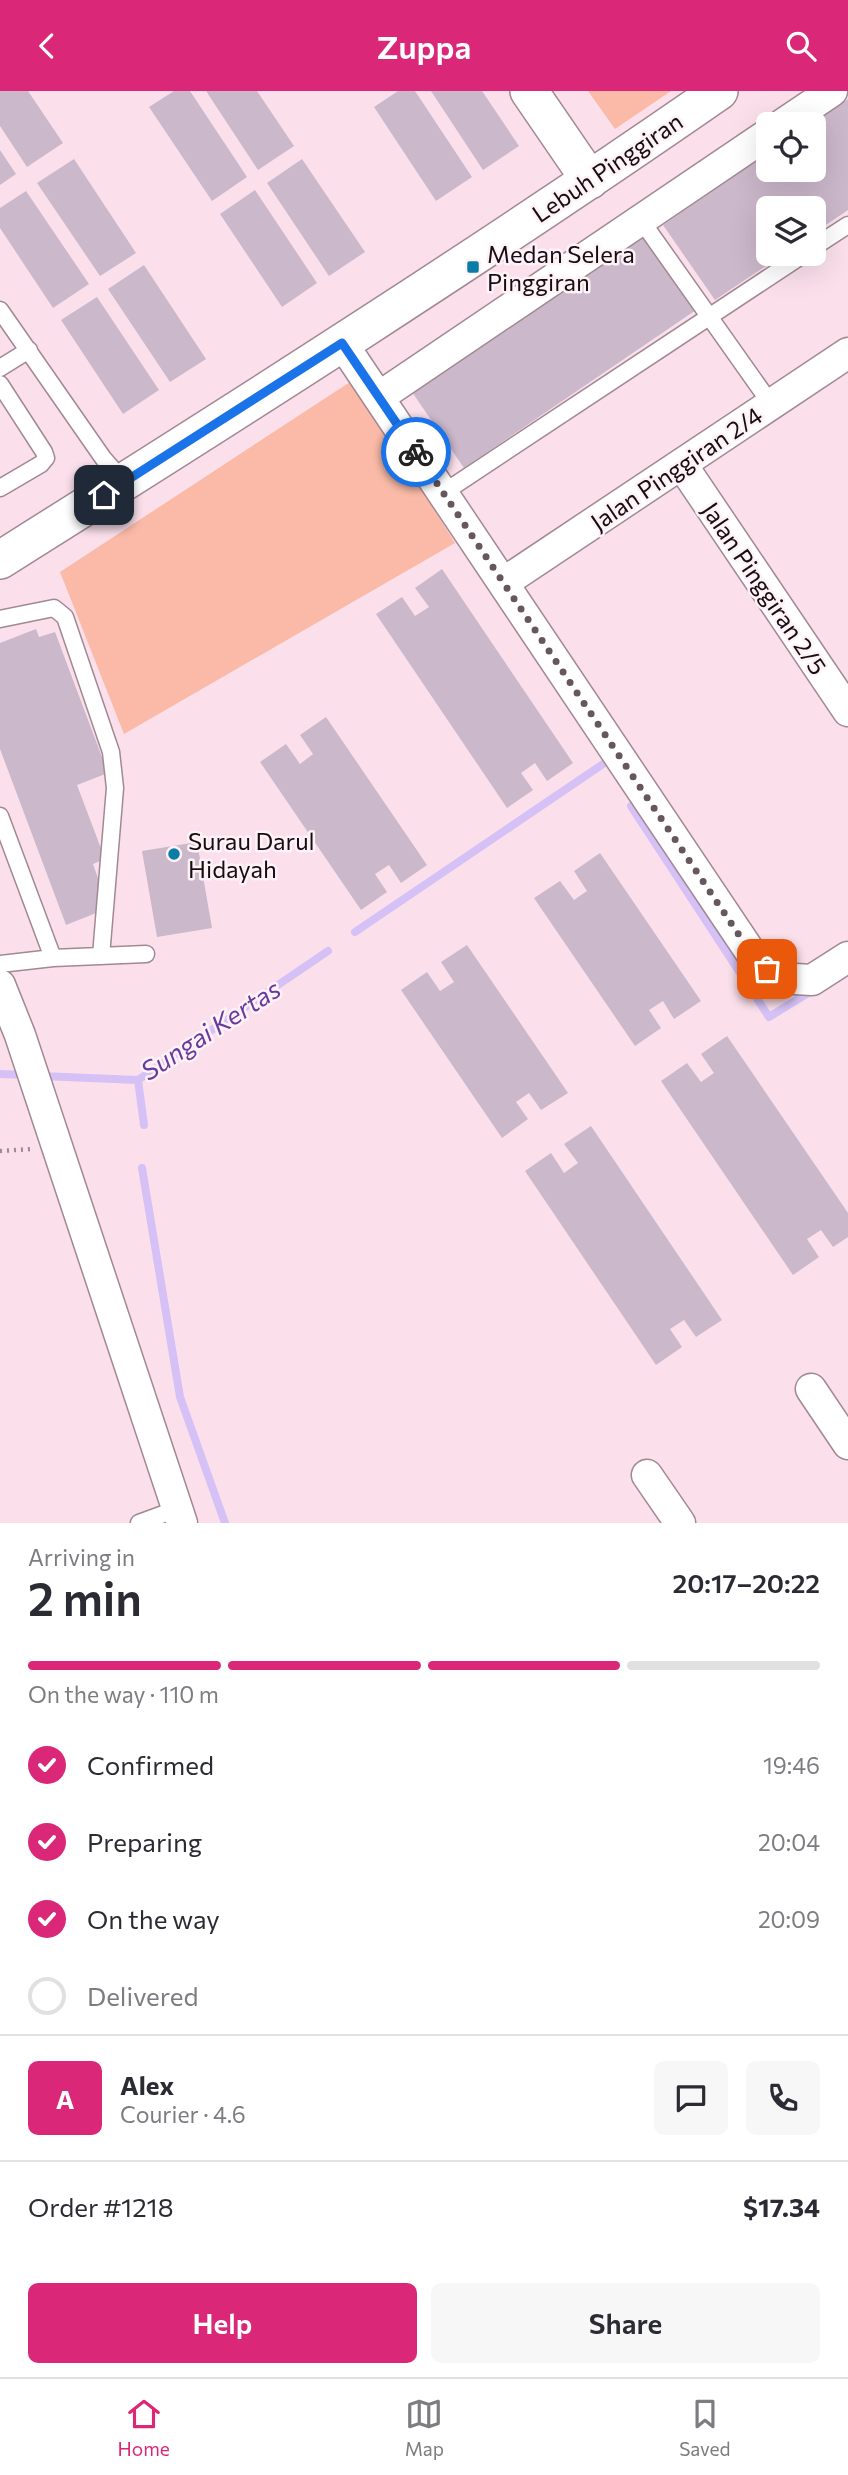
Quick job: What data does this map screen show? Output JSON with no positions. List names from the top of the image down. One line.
{"streets":{"street":["Lebuh Pinggiran","Jalan Pinggiran 2/4","Jalan Pinggiran 2/5"]},"crossings":[["Jalan Pinggiran 2/4","Jalan Pinggiran 2/5"]],"water":["Sungai Kertas"],"places":{"transit":["Medan Selera Pinggiran"],"other":["Surau Darul Hidayah"]},"page":{"header":"Zuppa","heading":["2 min","Arriving in","20:17–20:22"],"panel":["Alex","Courier · 4.6","Order #1218","$17.34"],"bar":"On the way · 110 m","list":[["Confirmed","19:46"],["Preparing","20:04"],["On the way","20:09"],"Delivered"],"round":"A","buttons":["Help","Share"],"tabs":["Home","Map","Saved"]}}
